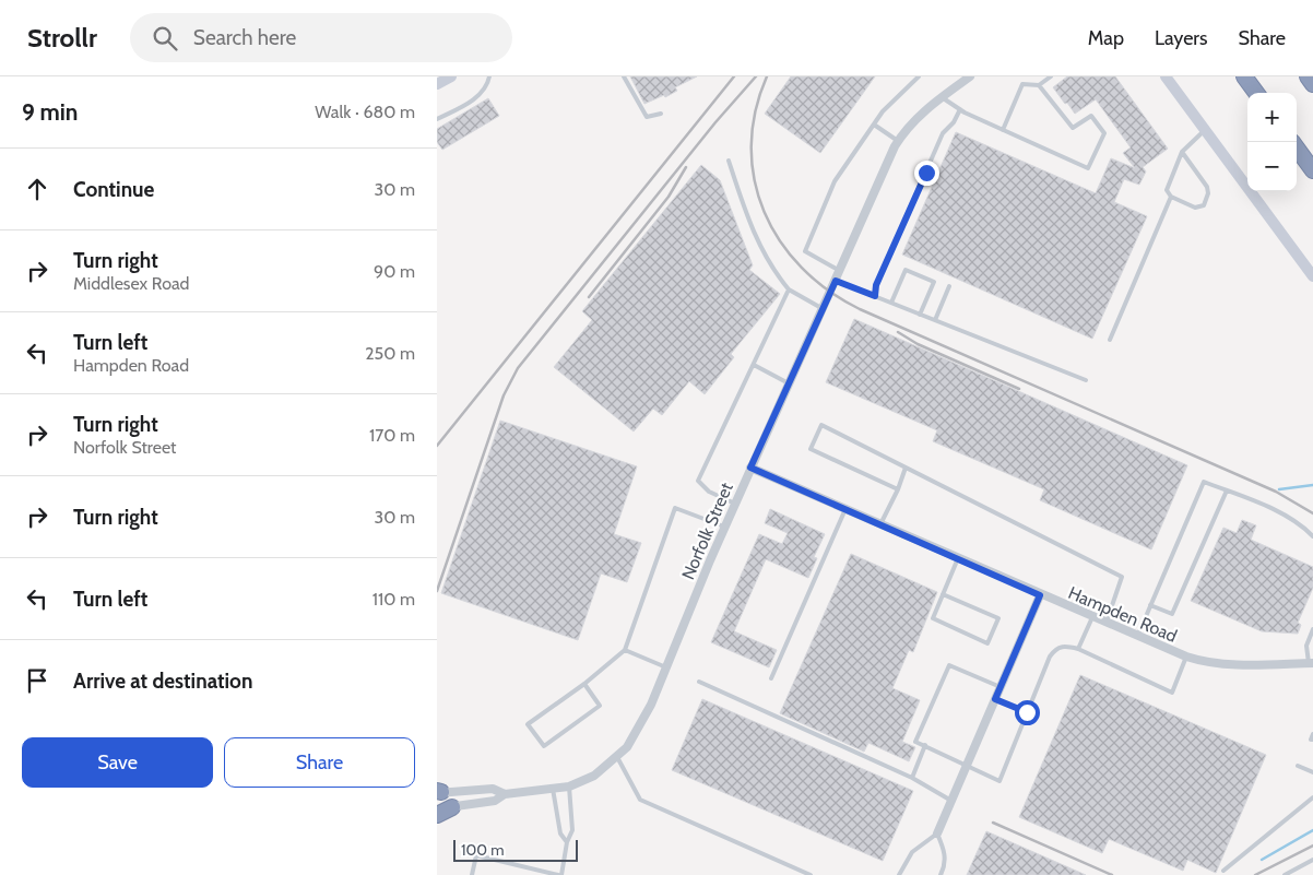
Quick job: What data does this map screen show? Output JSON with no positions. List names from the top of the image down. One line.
{"streets":{"street":["Norfolk Street","Hampden Road"]},"crossings":[["Norfolk Street","Hampden Road"]],"scale_bar":"100 m","page":{"header":"Strollr","search":"Search here","nav":["Map","Layers","Share"],"heading":["9 min","Walk · 680 m"],"map_buttons":["+","−"],"list":[["Continue","30 m"],["Turn right","Middlesex Road","90 m"],["Turn left","Hampden Road","250 m"],["Turn right","Norfolk Street","170 m"],["Turn right","30 m"],["Turn left","110 m"],"Arrive at destination"],"buttons":["Save","Share"],"scale":"100 m"}}
